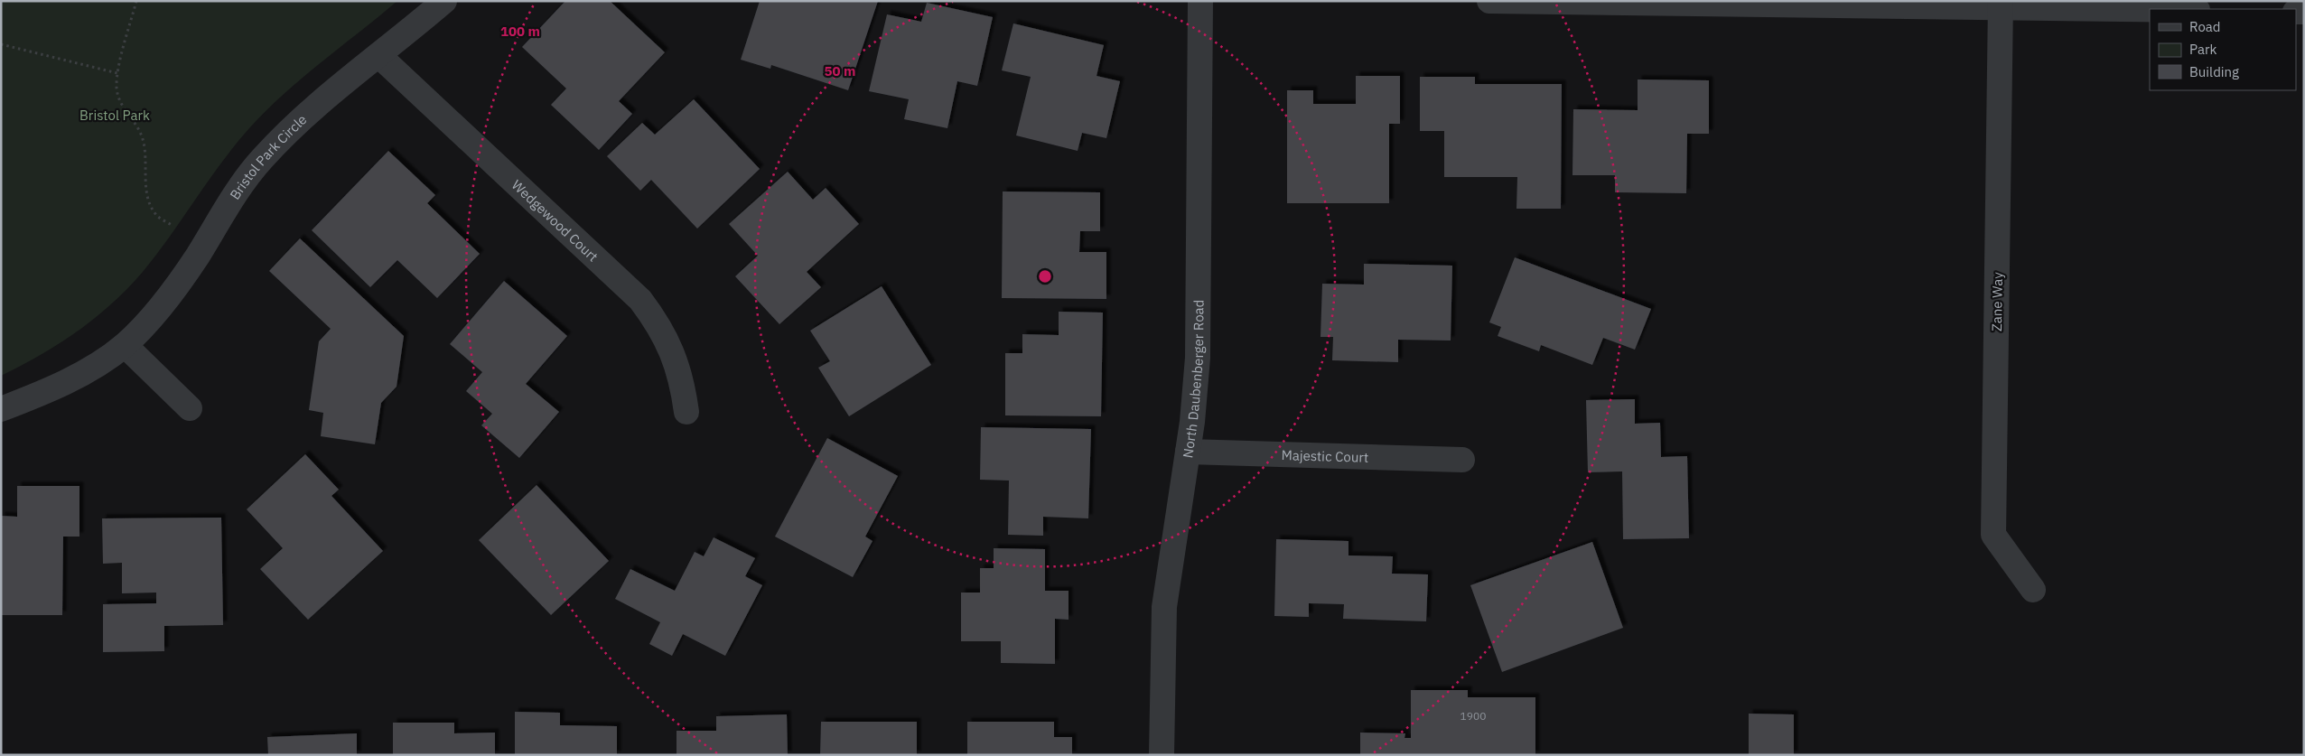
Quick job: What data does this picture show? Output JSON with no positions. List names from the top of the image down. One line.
{"streets":{"street":["Bristol Park Circle","Wedgewood Court","Zane Way","North Daubenberger Road","Majestic Court"]},"crossings":[["Bristol Park Circle","Wedgewood Court"],["North Daubenberger Road","Majestic Court"]],"parks":["Bristol Park"],"house_numbers":["1900"],"legend":["Road","Park","Building"],"rings":["100 m","50 m"]}
